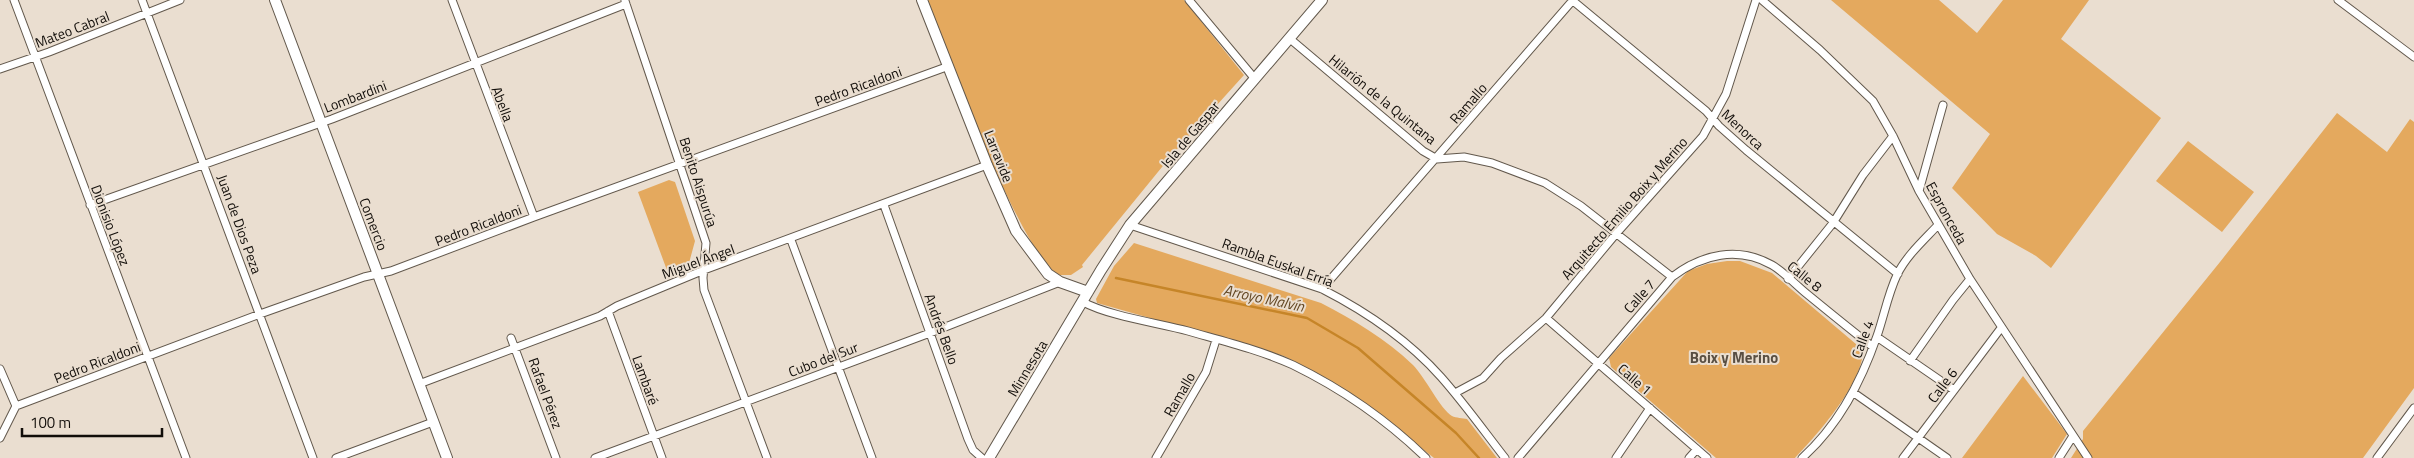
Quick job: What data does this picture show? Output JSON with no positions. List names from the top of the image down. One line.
{"streets":{"street":["Mateo Cabral","Pedro Ricaldoni","Lombardini","Hilarión de la Quintana","Ramallo","Abella","Menorca","Isla de Gaspar","Larravide","Benito Aispurúa","Arquitecto Emilio Boix y Merino","Espronceda","Juan de Dios Peza","Comercio","Dionisio López","Miguel Ángel","Rambla Euskal Erría","Calle 8","Calle 7","Andrés Bello","Calle 4","Cubo del Sur","Minnesota","Calle 1","Lambaré","Calle 6","Rafael Pérez"]},"crossings":[["Mateo Cabral","Juan de Dios Peza"],["Mateo Cabral","Dionisio López"],["Pedro Ricaldoni","Abella"],["Pedro Ricaldoni","Larravide"],["Pedro Ricaldoni","Benito Aispurúa"],["Pedro Ricaldoni","Juan de Dios Peza"],["Pedro Ricaldoni","Comercio"],["Pedro Ricaldoni","Dionisio López"],["Lombardini","Abella"],["Lombardini","Benito Aispurúa"],["Lombardini","Juan de Dios Peza"],["Lombardini","Comercio"],["Lombardini","Dionisio López"],["Hilarión de la Quintana","Ramallo"],["Hilarión de la Quintana","Isla de Gaspar"],["Hilarión de la Quintana","Arquitecto Emilio Boix y Merino"],["Hilarión de la Quintana","Calle 7"],["Ramallo","Menorca"],["Ramallo","Rambla Euskal Erría"],["Menorca","Arquitecto Emilio Boix y Merino"],["Menorca","Calle 4"],["Isla de Gaspar","Larravide"],["Isla de Gaspar","Rambla Euskal Erría"],["Isla de Gaspar","Minnesota"],["Larravide","Miguel Ángel"],["Larravide","Cubo del Sur"],["Larravide","Minnesota"],["Benito Aispurúa","Miguel Ángel"],["Benito Aispurúa","Cubo del Sur"],["Arquitecto Emilio Boix y Merino","Rambla Euskal Erría"],["Arquitecto Emilio Boix y Merino","Calle 1"],["Espronceda","Calle 4"],["Espronceda","Calle 6"],["Comercio","Miguel Ángel"],["Miguel Ángel","Andrés Bello"],["Miguel Ángel","Lambaré"],["Miguel Ángel","Rafael Pérez"],["Calle 8","Calle 7"],["Calle 8","Calle 4"],["Calle 7","Calle 1"],["Andrés Bello","Cubo del Sur"],["Cubo del Sur","Lambaré"]],"districts":["Boix y Merino"],"water":["Arroyo Malvín"],"scale_bar":"100 m"}
